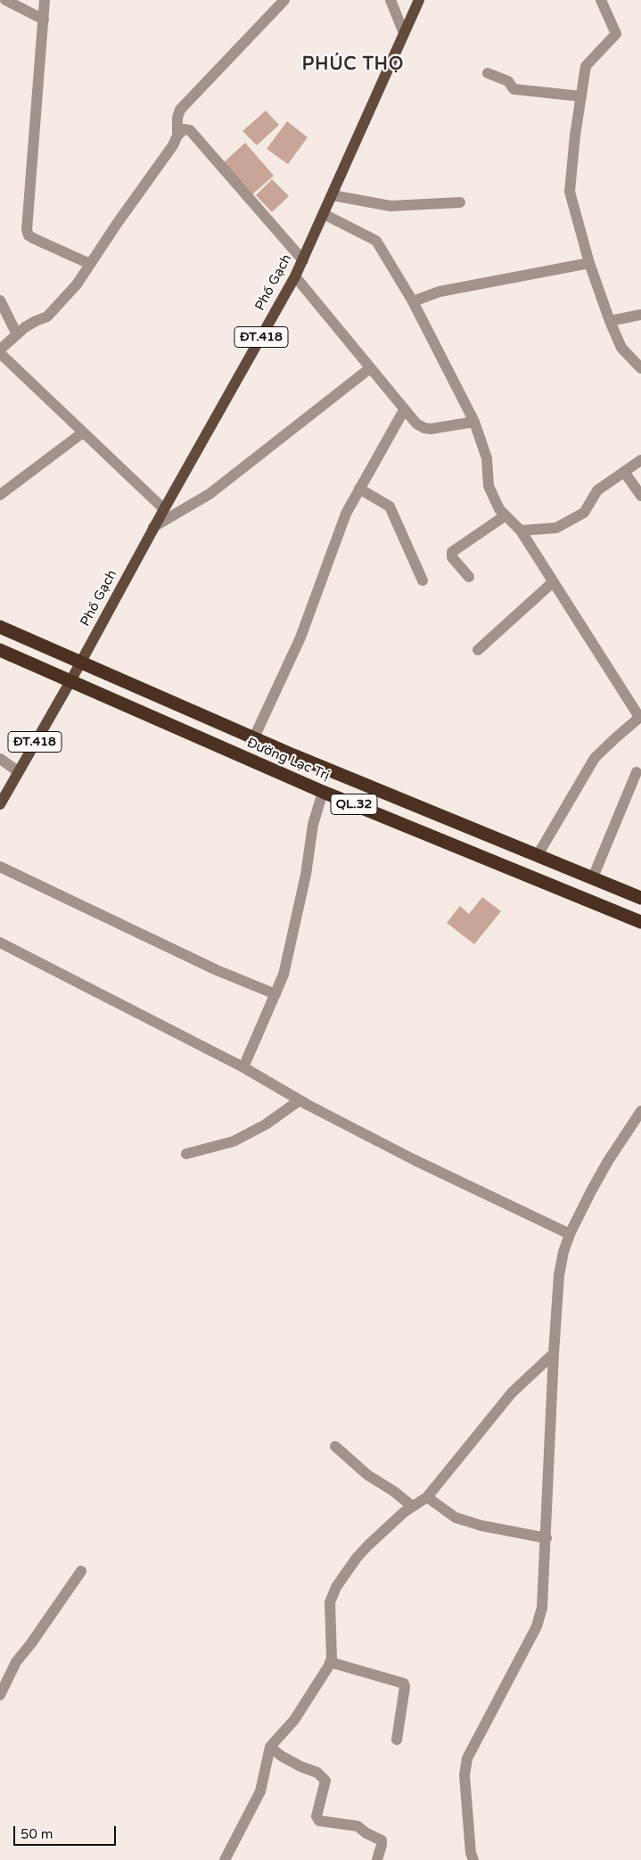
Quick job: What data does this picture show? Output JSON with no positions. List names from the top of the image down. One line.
{"streets":{"highway":["Đường Lạc Trị","QL.32"],"main road":["Phố Gạch","ĐT.418"]},"crossings":[["Phố Gạch","ĐT.418"],["Phố Gạch","Đường Lạc Trị"],["ĐT.418","Đường Lạc Trị"]],"districts":["PHÚC THỌ"],"scale_bar":"50 m"}
